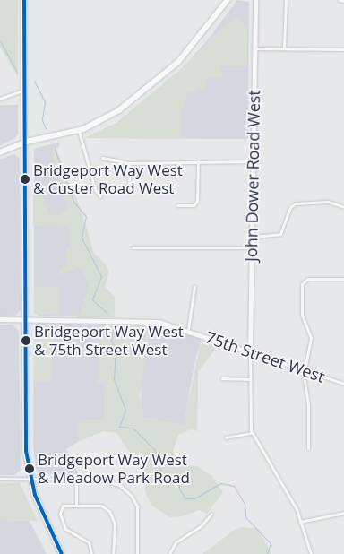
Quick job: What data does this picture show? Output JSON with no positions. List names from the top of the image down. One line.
{"streets":{"street":["John Dower Road West","75th Street West"]},"crossings":[["John Dower Road West","75th Street West"]],"places":["Bridgeport Way West & Custer Road West","Bridgeport Way West & 75th Street West","Bridgeport Way West & Meadow Park Road"]}
